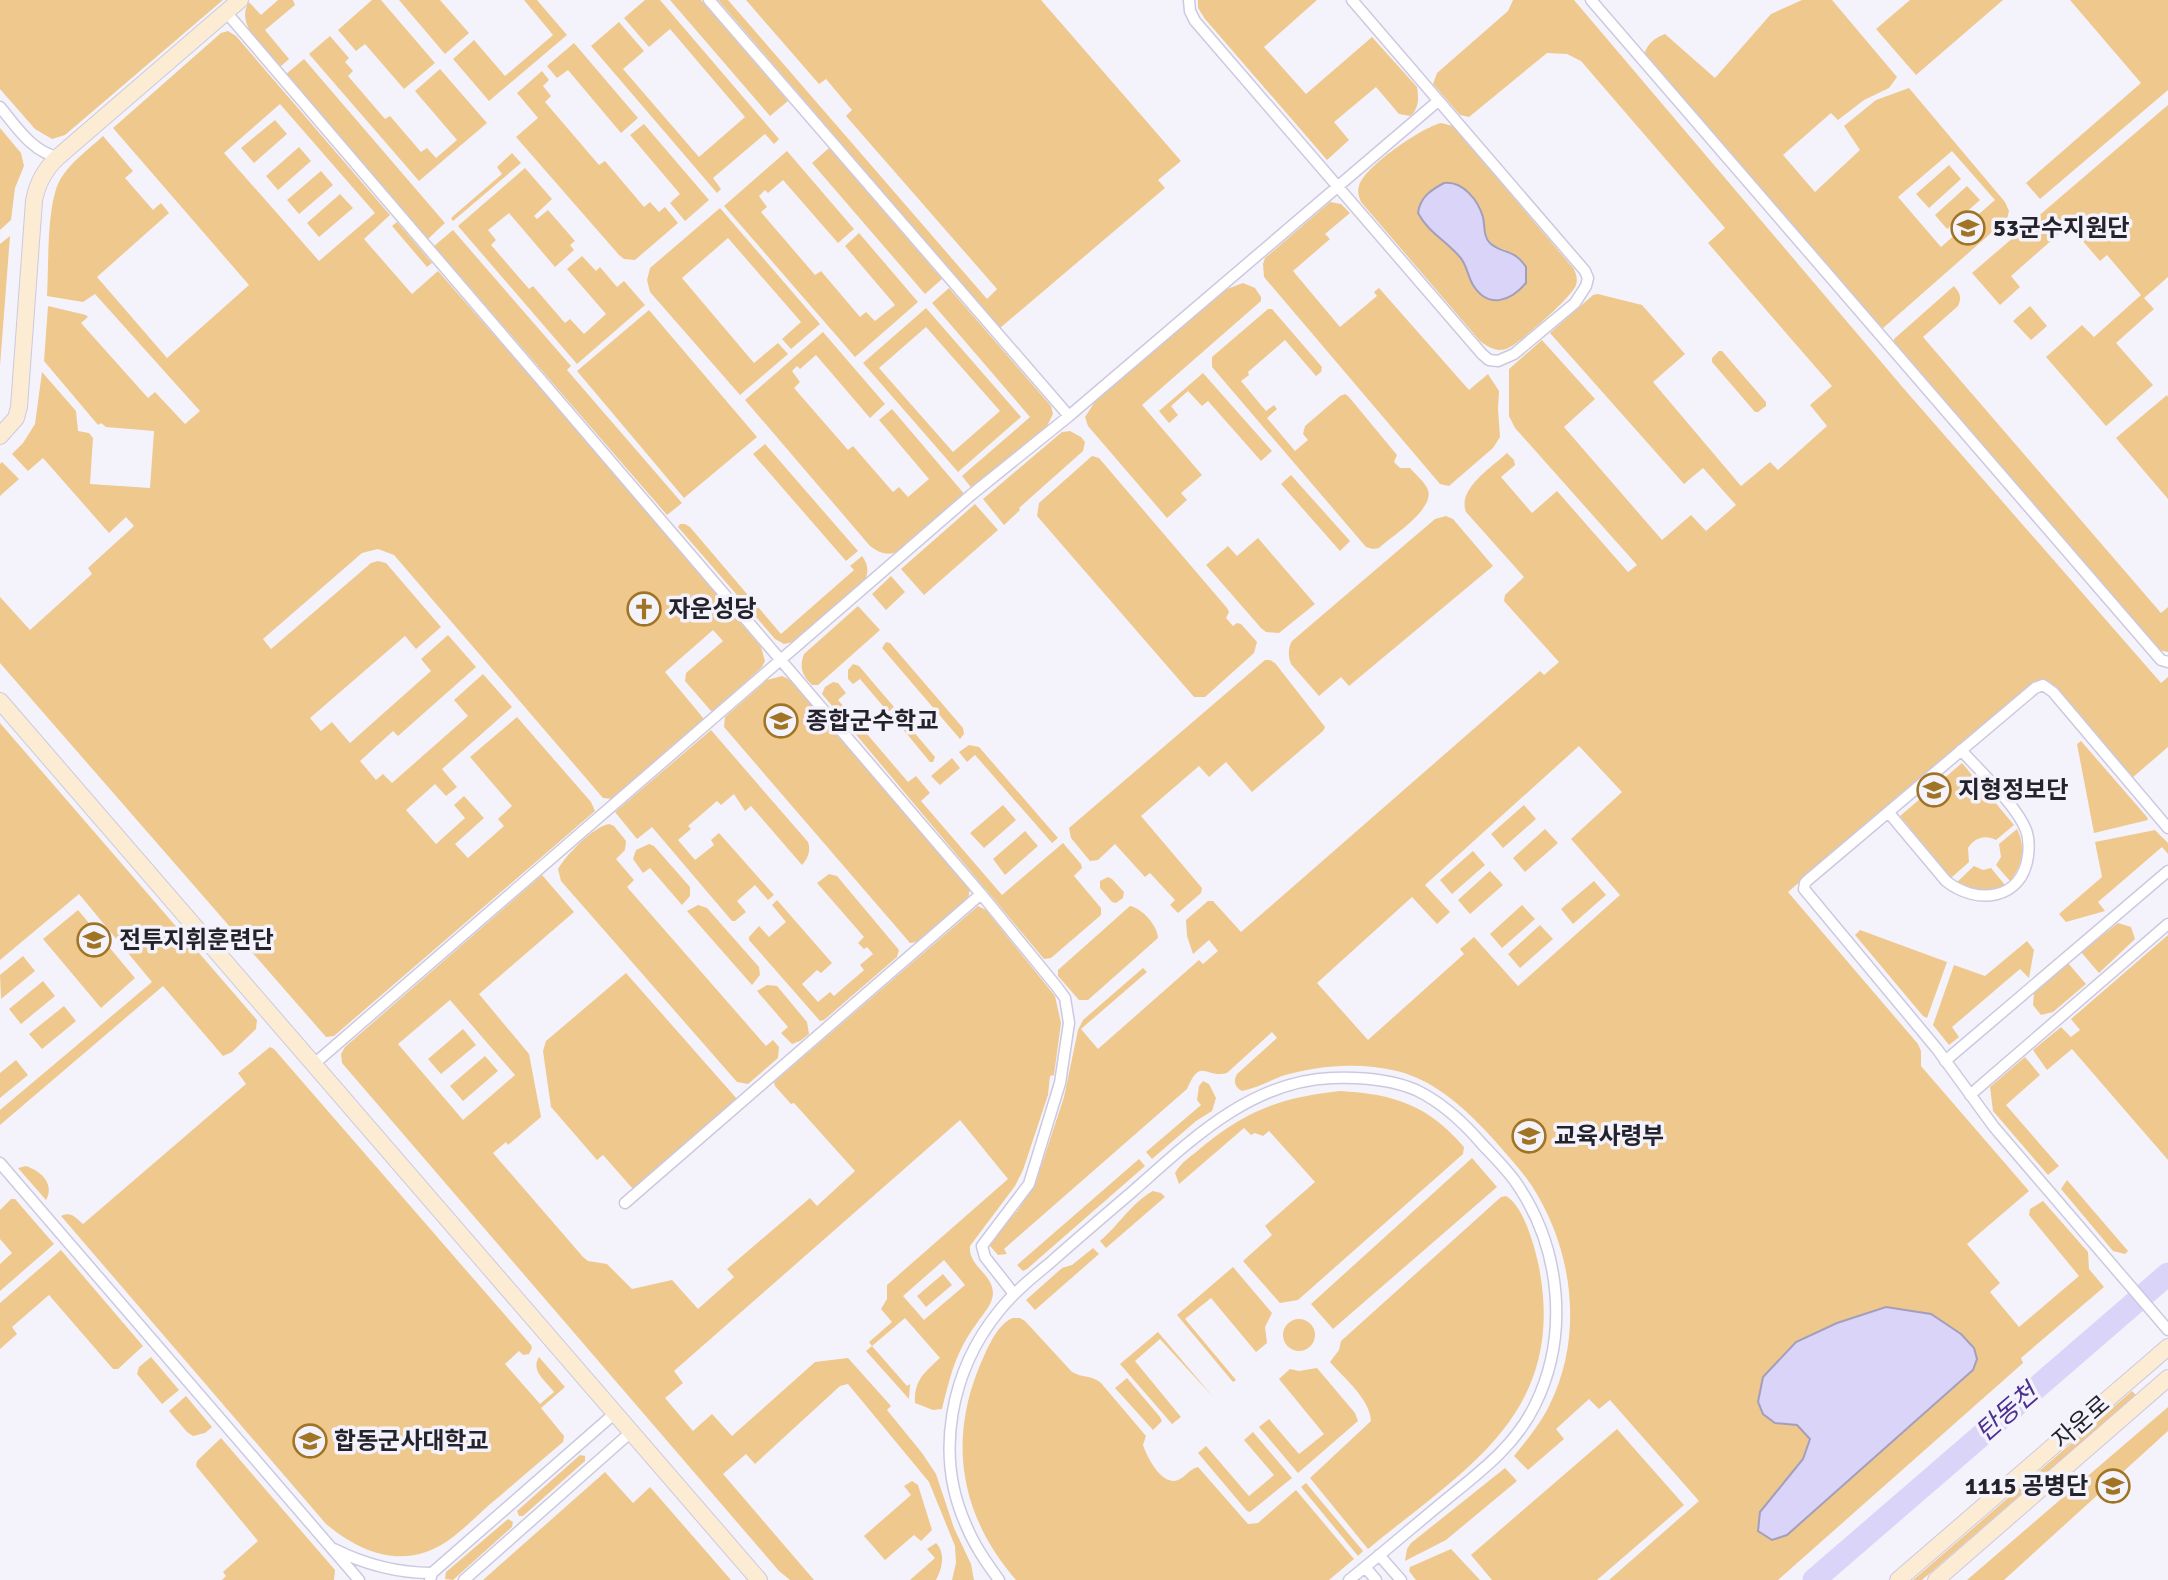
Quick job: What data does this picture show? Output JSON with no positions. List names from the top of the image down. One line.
{"streets":{"street":["자운로"]},"water":["탄동천"],"places":{"school or university":["53군수지원단","종합군수학교","지형정보단","전투지휘훈련단","교육사령부","합동군사대학교","1115 공병단"],"church":["자운성당"]}}
